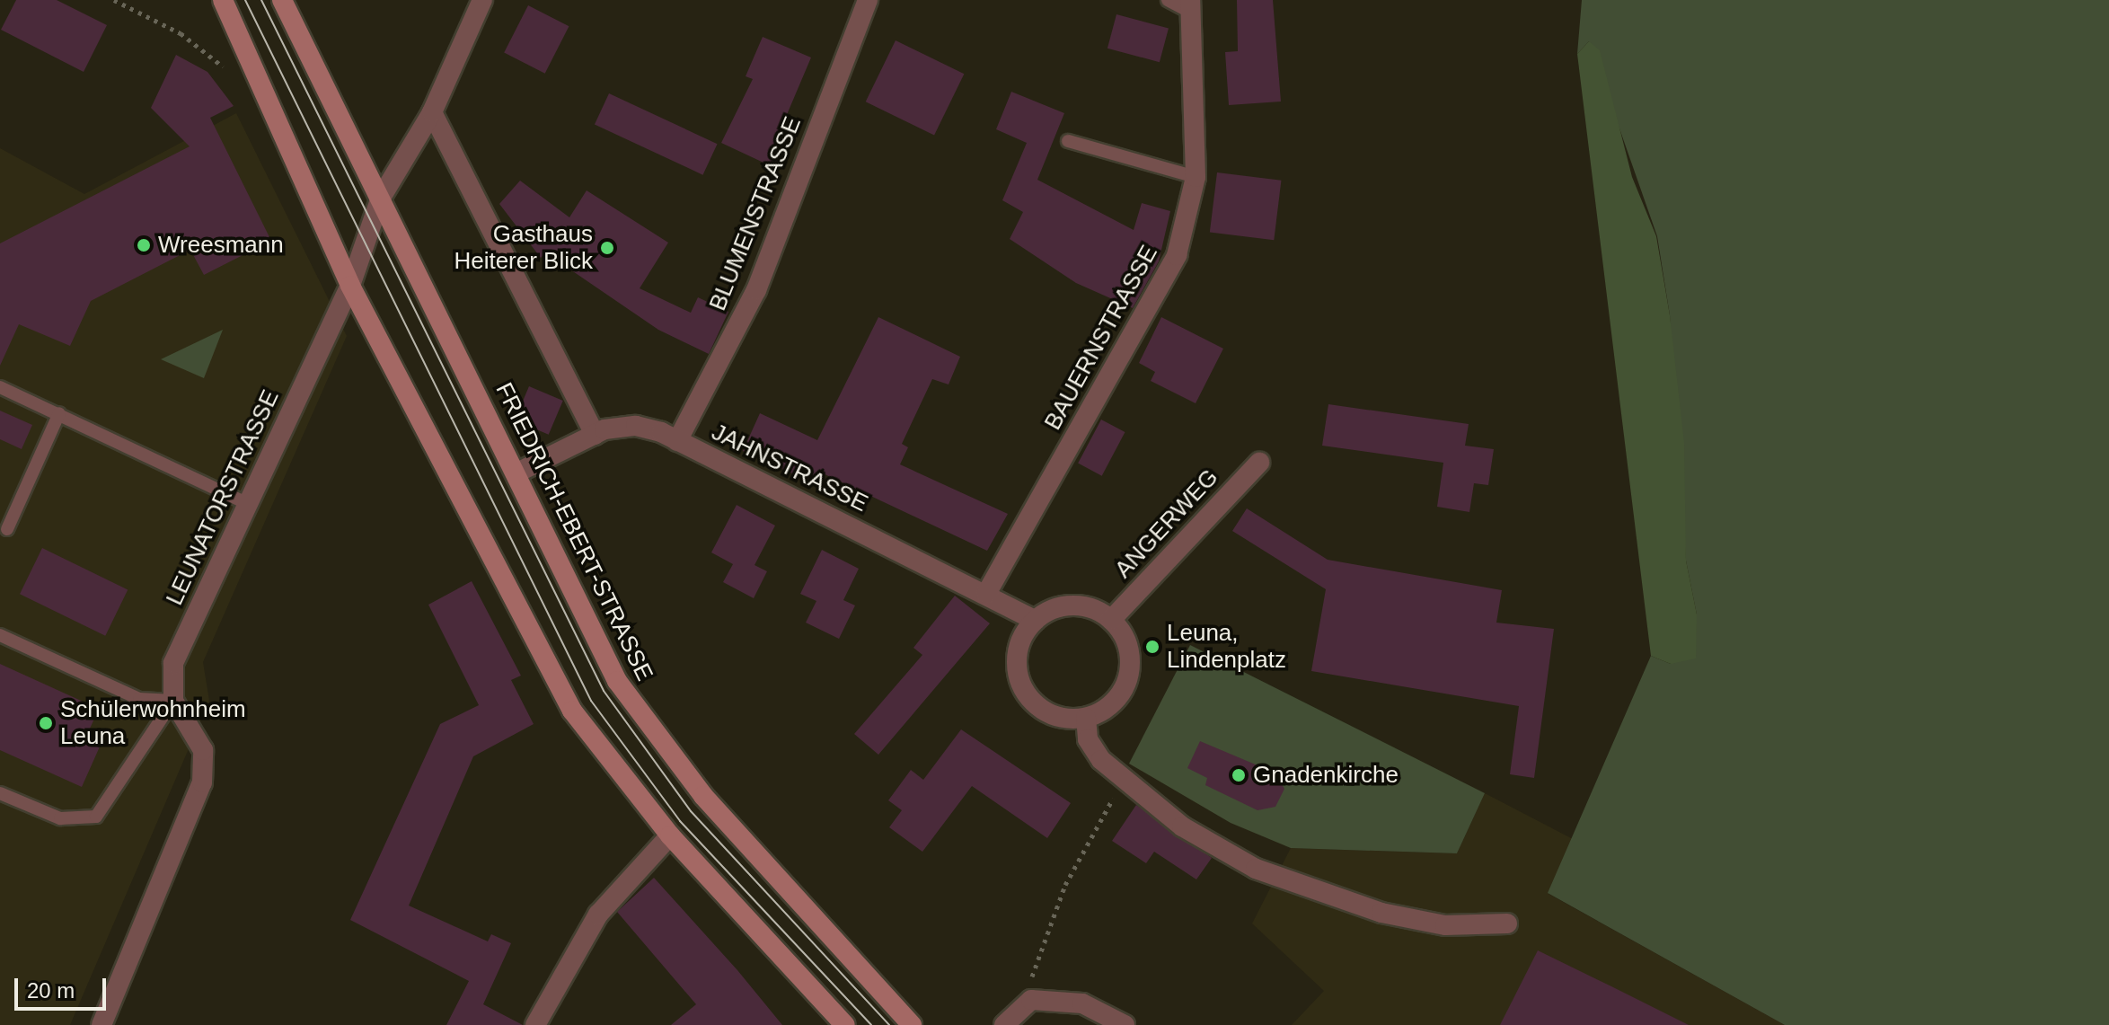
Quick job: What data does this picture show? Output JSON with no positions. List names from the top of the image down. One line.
{"streets":{"main road":["FRIEDRICH-EBERT-STRASSE"],"street":["BLUMENSTRASSE","BAUERNSTRASSE","JAHNSTRASSE","LEUNATORSTRASSE","ANGERWEG"]},"crossings":[["BLUMENSTRASSE","JAHNSTRASSE"],["BAUERNSTRASSE","JAHNSTRASSE"],["JAHNSTRASSE","ANGERWEG"],["JAHNSTRASSE","FRIEDRICH-EBERT-STRASSE"],["LEUNATORSTRASSE","FRIEDRICH-EBERT-STRASSE"]],"places":["Wreesmann","Gasthaus Heiterer Blick","Leuna, Lindenplatz","Schülerwohnheim Leuna","Gnadenkirche"],"scale_bar":"20 m"}
